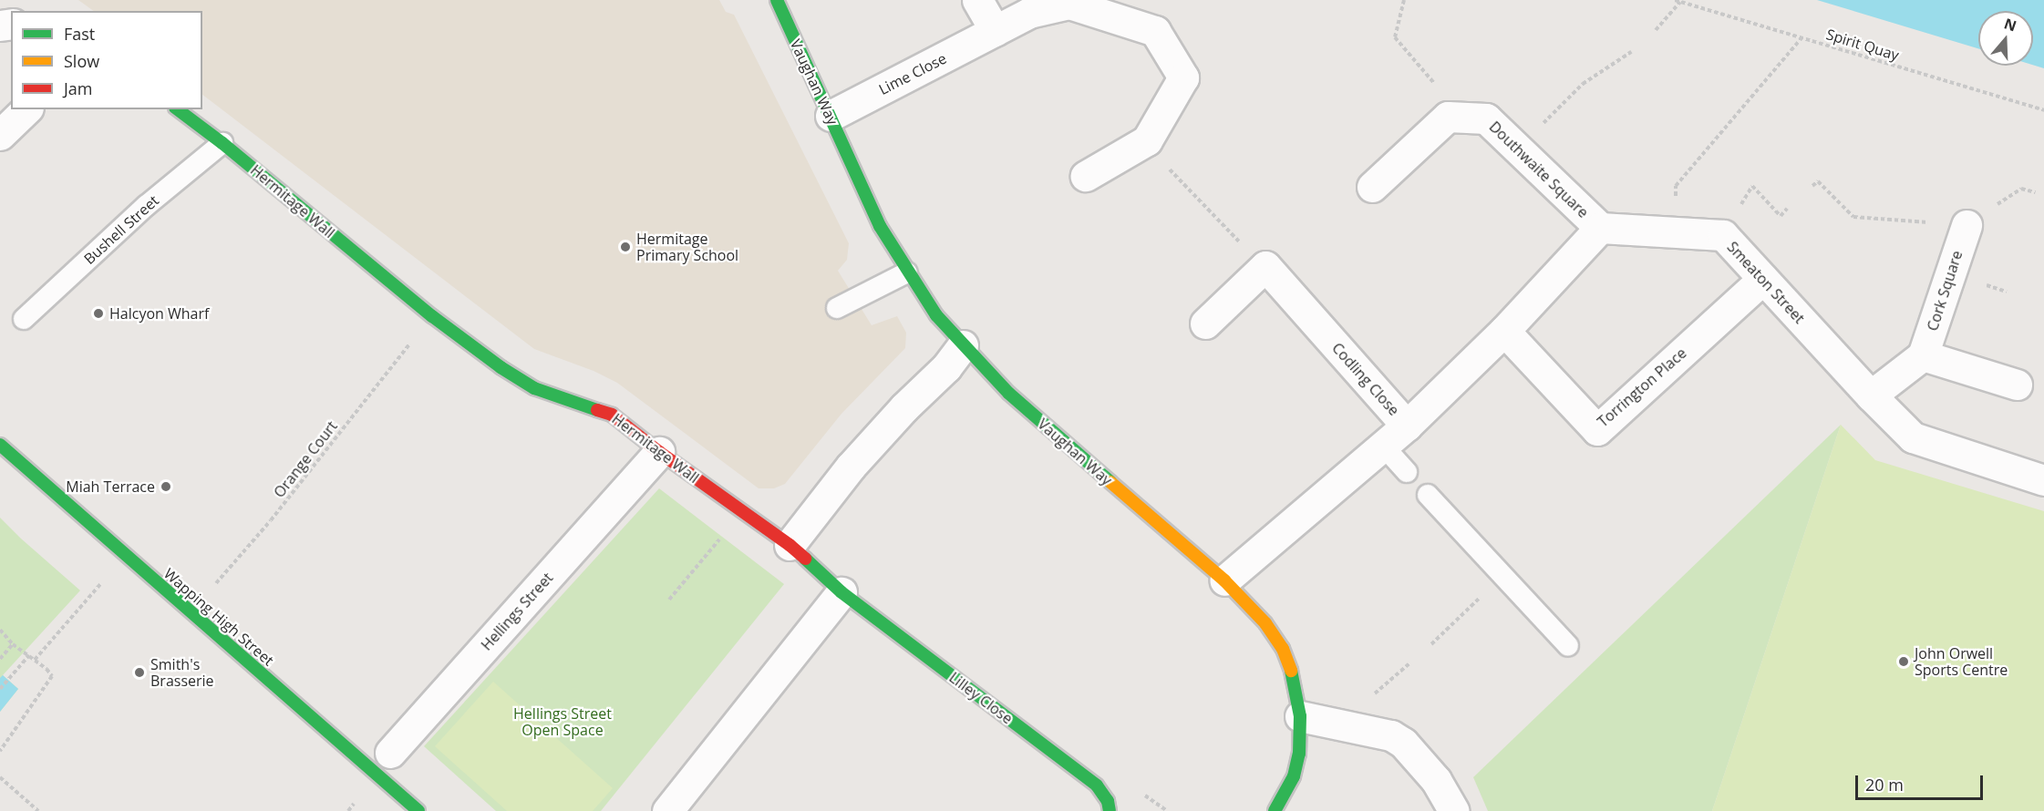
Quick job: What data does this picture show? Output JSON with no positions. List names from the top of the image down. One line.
{"streets":{"street":["Lime Close","Vaughan Way","Douthwaite Square","Hermitage Wall","Smeaton Street","Cork Square","Codling Close","Torrington Place","Hellings Street","Wapping High Street","Lilley Close"],"lane":["Bushell Street"],"path":["Spirit Quay","Orange Court"]},"crossings":[["Lime Close","Vaughan Way"],["Vaughan Way","Codling Close"],["Douthwaite Square","Smeaton Street"],["Hermitage Wall","Bushell Street"],["Hermitage Wall","Orange Court"],["Hermitage Wall","Hellings Street"],["Hermitage Wall","Lilley Close"],["Smeaton Street","Torrington Place"],["Orange Court","Wapping High Street"],["Hellings Street","Wapping High Street"]],"parks":["Hellings Street Open Space"],"places":["Hermitage Primary School","Halcyon Wharf","Miah Terrace","John Orwell Sports Centre","Smith's Brasserie"],"legend":["Fast","Slow","Jam"],"scale_bar":"20 m","north":"top"}
